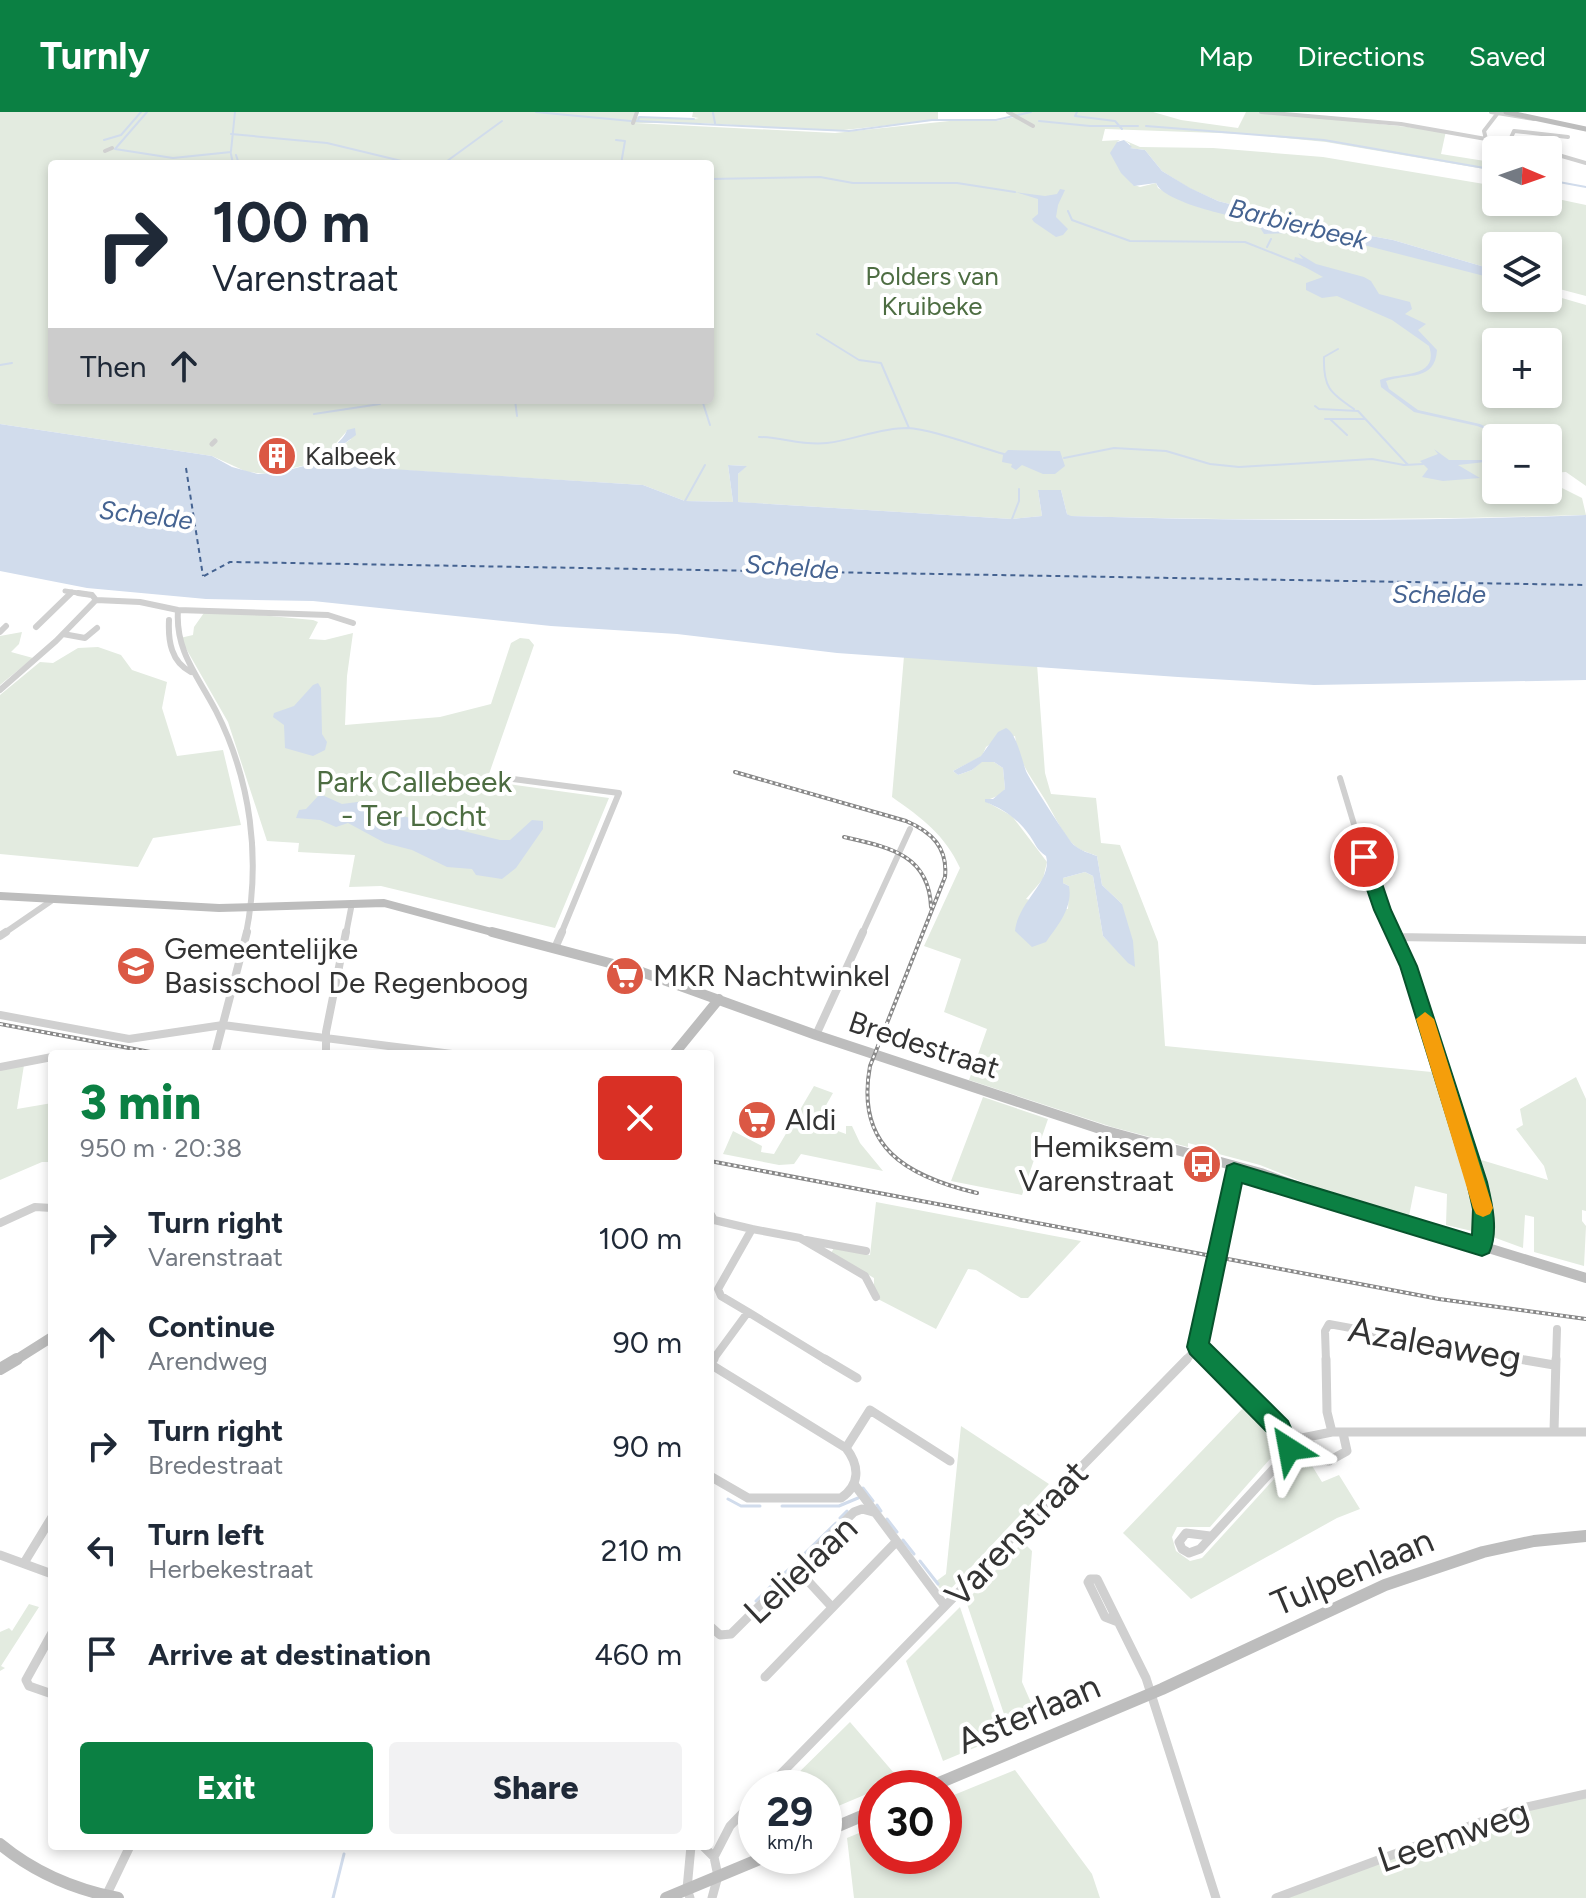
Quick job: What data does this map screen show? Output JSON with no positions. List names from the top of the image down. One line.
{"streets":{"main road":["Bredestraat","Tulpenlaan","Asterlaan"],"street":["Azaleaweg","Varenstraat","Lelielaan","Leemweg"]},"crossings":[["Varenstraat","Lelielaan"],["Tulpenlaan","Asterlaan"]],"water":["Barbierbeek","Schelde"],"parks":["Polders van Kruibeke","Park Callebeek - Ter Locht"],"places":{"building":["Kalbeek"],"school or university":["Gemeentelijke Basisschool De Regenboog"],"supermarket":["MKR Nachtwinkel","Aldi"],"bus stop":["Hemiksem Varenstraat"]},"north":"right","page":{"header":"Turnly","nav":["Map","Directions","Saved"],"map_buttons":["+","−"],"turn":["100 m","Varenstraat"],"then":"Then","heading":["3 min","950 m · 20:38"],"list":[{"name":"Turn right","note":"Varenstraat","value":"100 m"},{"name":"Continue","note":"Arendweg","value":"90 m"},{"name":"Turn right","note":"Bredestraat","value":"90 m"},{"name":"Turn left","note":"Herbekestraat","value":"210 m"},{"name":"Arrive at destination","value":"460 m"}],"buttons":["Exit","Share"],"speed":"29 km/h","limit":"30"}}
